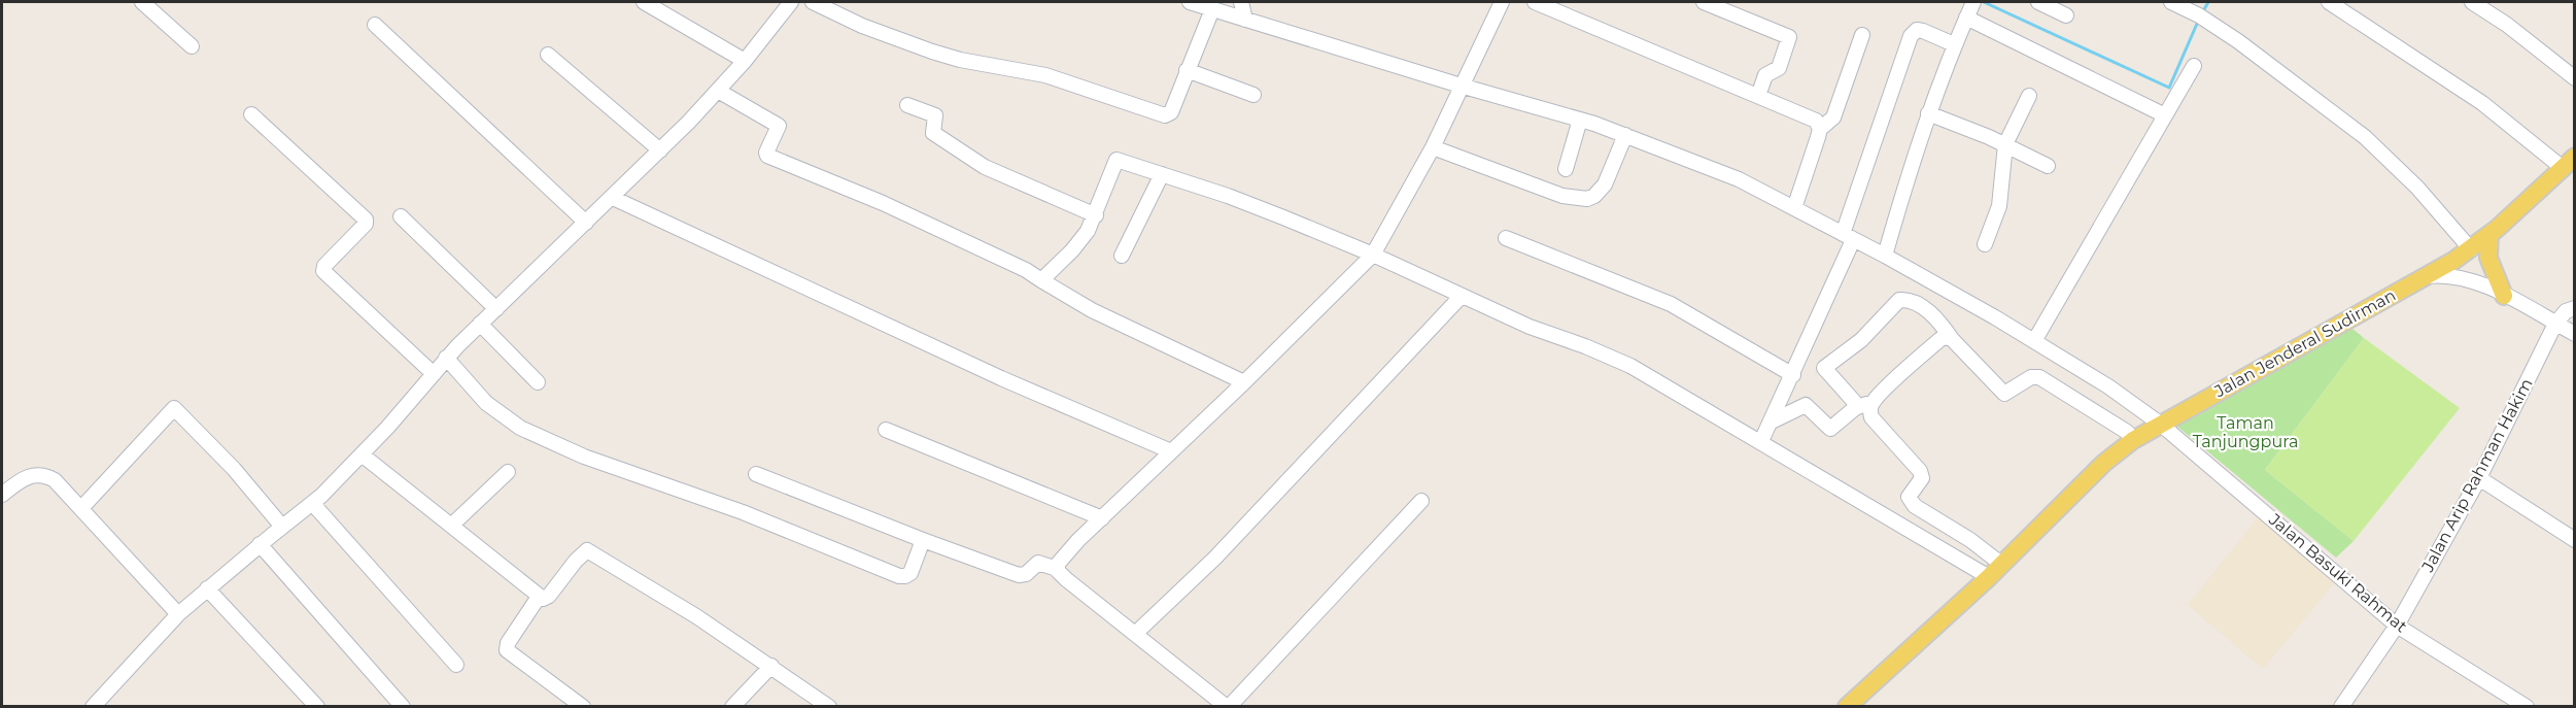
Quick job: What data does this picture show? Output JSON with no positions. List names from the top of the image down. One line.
{"streets":{"main road":["Jalan Jenderal Sudirman"],"street":["Jalan Arip Rahman Hakim","Jalan Basuki Rahmat"]},"crossings":[["Jalan Jenderal Sudirman","Jalan Basuki Rahmat"],["Jalan Arip Rahman Hakim","Jalan Basuki Rahmat"]],"parks":["Taman Tanjungpura"]}
